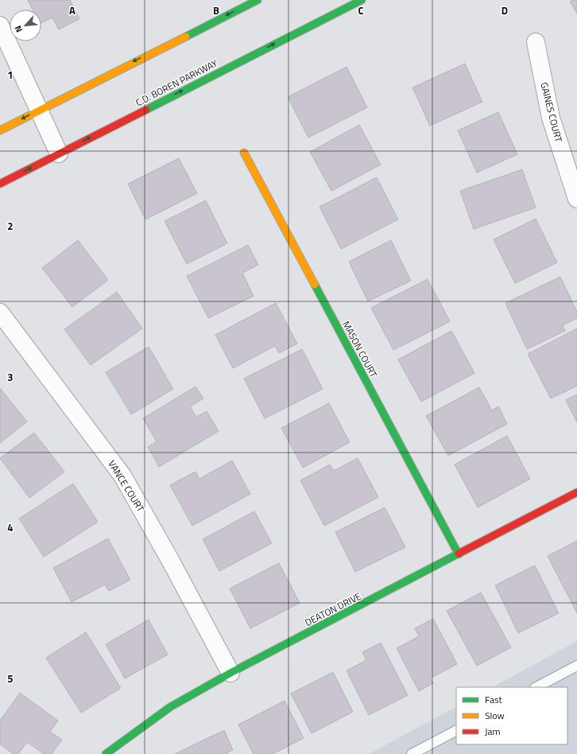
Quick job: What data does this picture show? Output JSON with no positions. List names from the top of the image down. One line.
{"streets":{"street":["C.D. BOREN PARKWAY","GAINES COURT","MASON COURT","VANCE COURT","DEATON DRIVE"]},"crossings":[["MASON COURT","DEATON DRIVE"],["VANCE COURT","DEATON DRIVE"]],"legend":["Fast","Slow","Jam"],"north":"bottom left","grid":{"columns":["A","B","C","D"],"rows":["1","2","3","4","5"]}}
